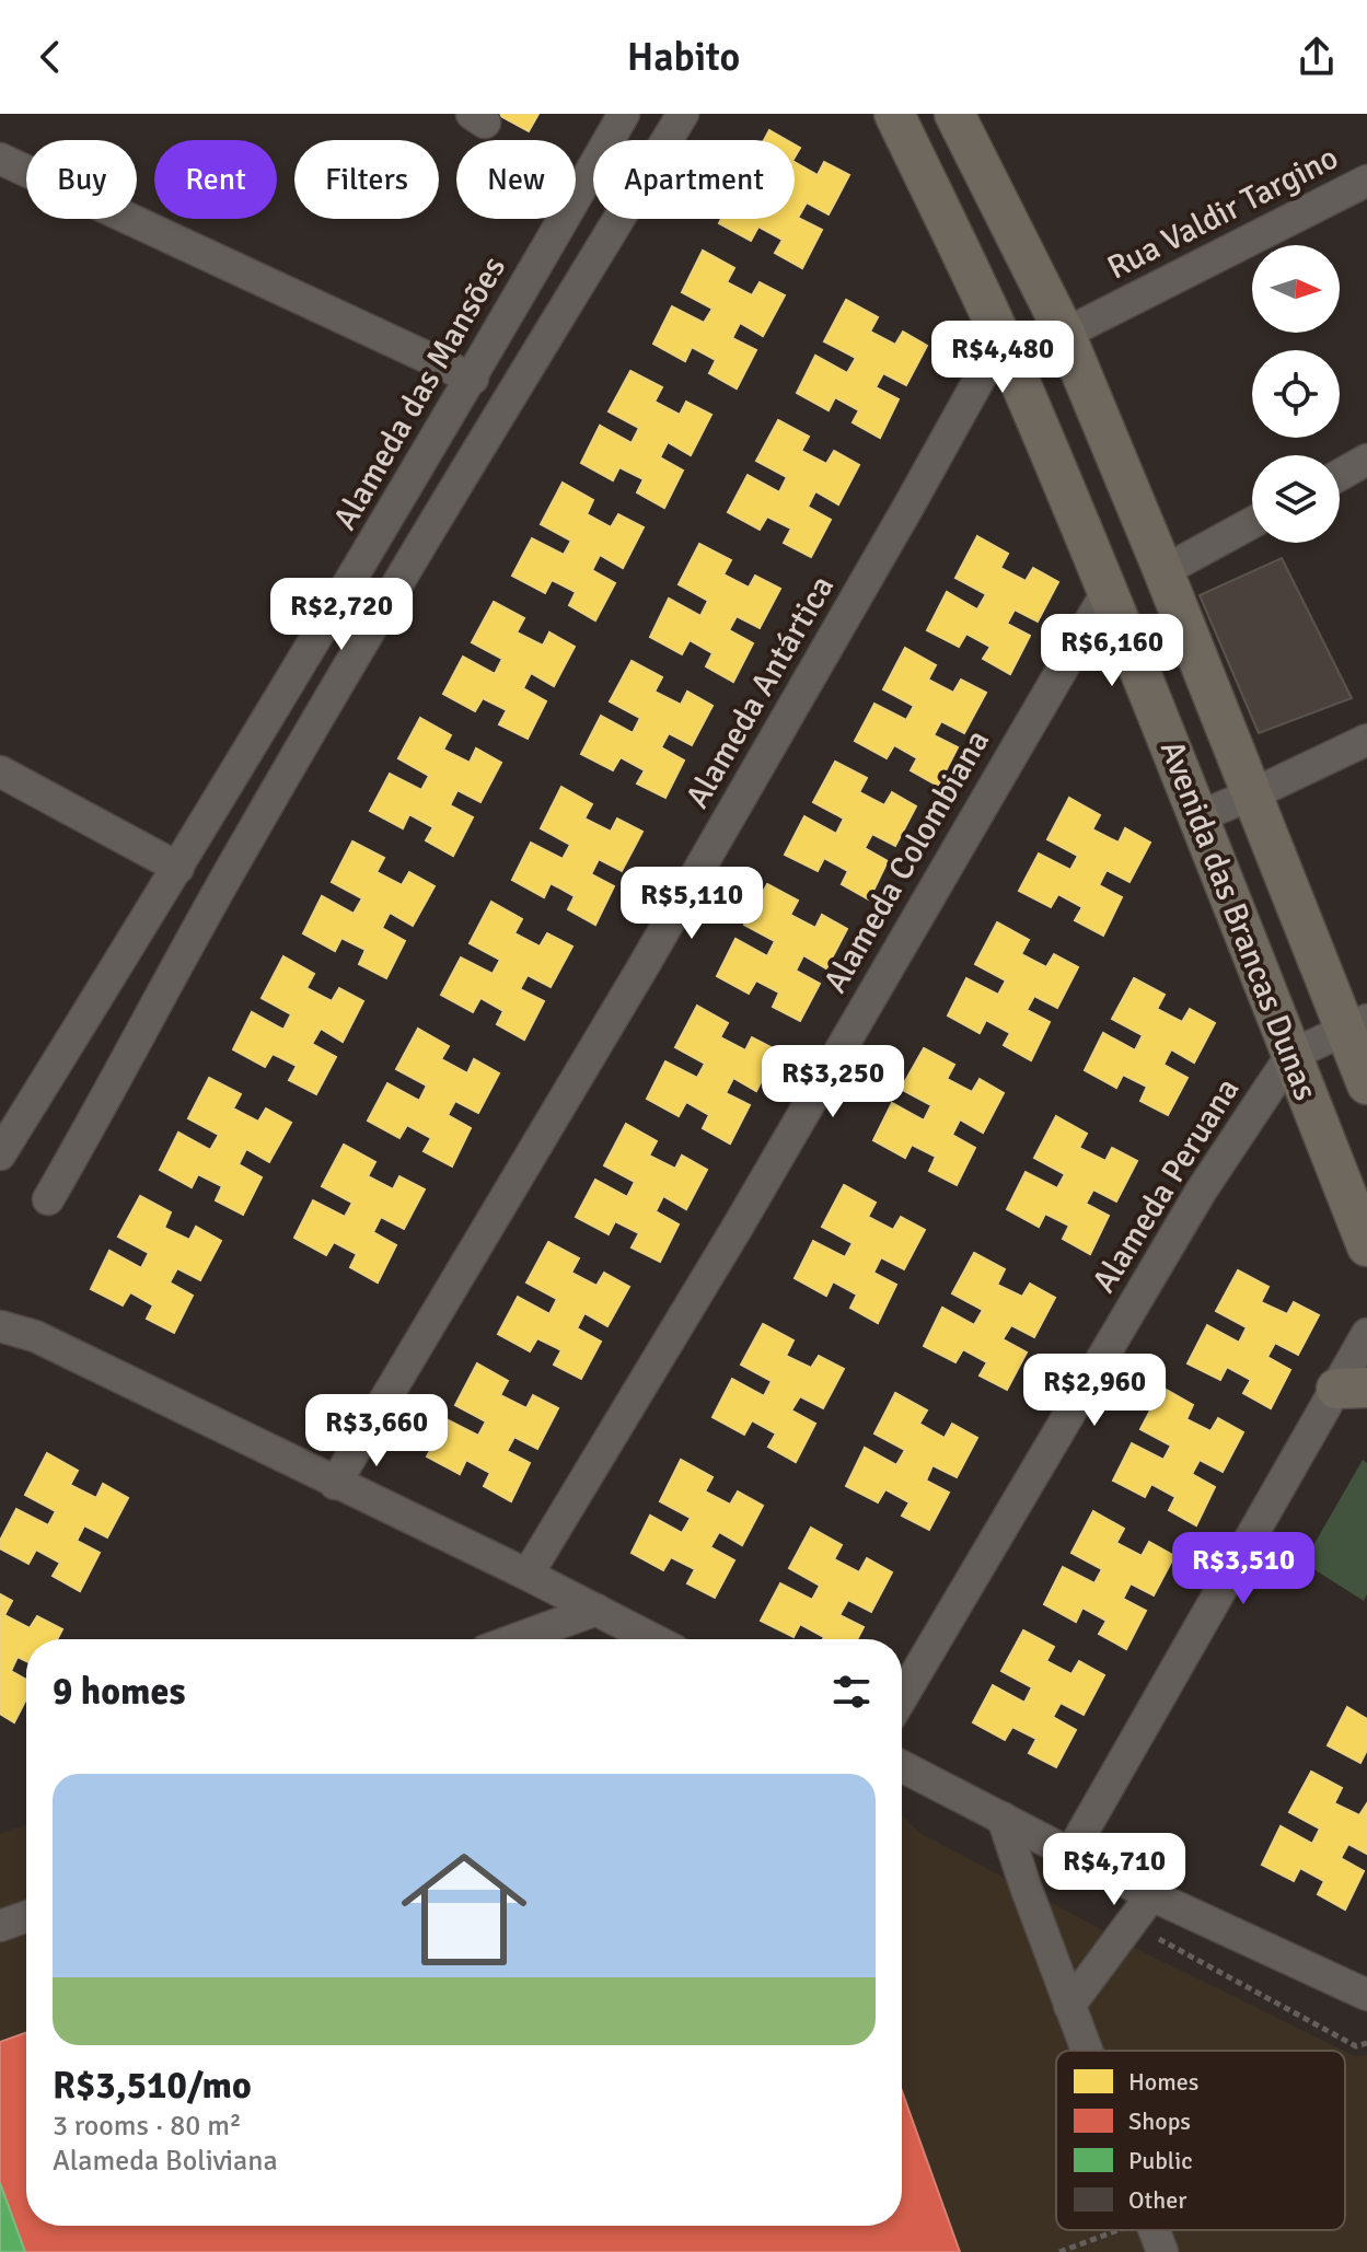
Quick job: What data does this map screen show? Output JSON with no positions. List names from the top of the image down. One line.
{"streets":{"main road":["Avenida das Brancas Dunas"],"street":["Rua Valdir Targino","Alameda das Mansões","Alameda Antártica","Alameda Colombiana","Alameda Peruana"]},"crossings":[["Rua Valdir Targino","Avenida das Brancas Dunas"],["Alameda Antártica","Avenida das Brancas Dunas"],["Alameda Colombiana","Avenida das Brancas Dunas"],["Avenida das Brancas Dunas","Alameda Peruana"]],"legend":["Homes","Shops","Public","Other"],"north":"right","page":{"header":"Habito","chip":["Buy","Rent","Filters","New","Apartment"],"price":["R$4,480","R$2,720","R$6,160","R$5,110","R$3,250","R$2,960","R$3,660","R$3,510","R$4,710"],"heading":"9 homes","list":[{"name":"R$3,510/mo","note":"3 rooms · 80 m² · Alameda Boliviana"}]}}
